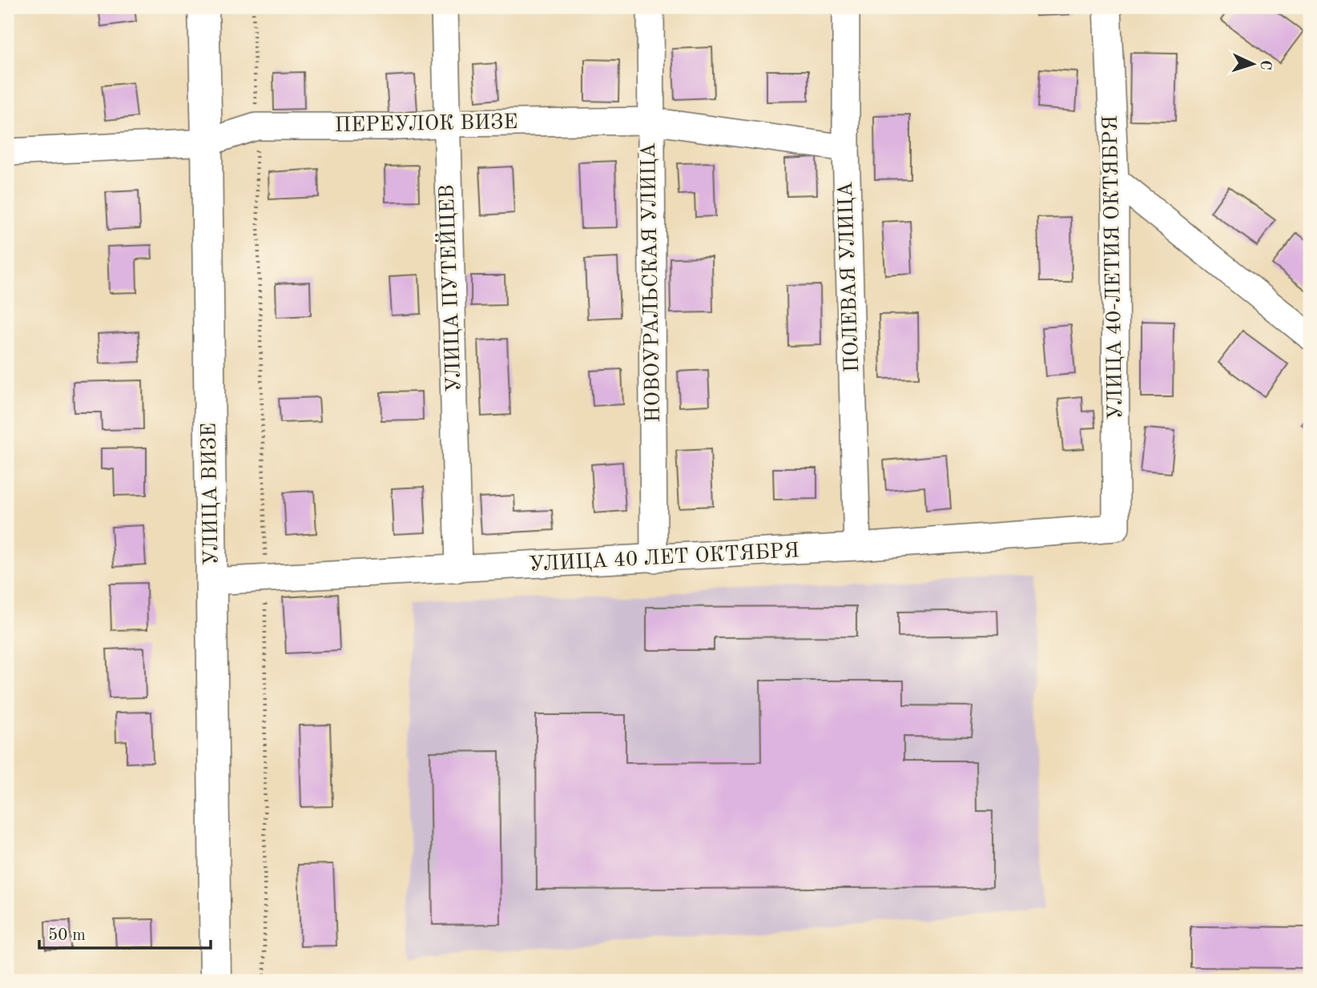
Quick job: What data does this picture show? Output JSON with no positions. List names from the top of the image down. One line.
{"streets":{"street":["ПЕРЕУЛОК ВИЗЕ","УЛИЦА 40-ЛЕТИЯ ОКТЯБРЯ","ПОЛЕВАЯ УЛИЦА","НОВОУРАЛЬСКАЯ УЛИЦА","УЛИЦА ПУТЕЙЦЕВ","УЛИЦА ВИЗЕ","УЛИЦА 40 ЛЕТ ОКТЯБРЯ"]},"crossings":[["ПЕРЕУЛОК ВИЗЕ","ПОЛЕВАЯ УЛИЦА"],["ПЕРЕУЛОК ВИЗЕ","НОВОУРАЛЬСКАЯ УЛИЦА"],["ПЕРЕУЛОК ВИЗЕ","УЛИЦА ПУТЕЙЦЕВ"],["ПЕРЕУЛОК ВИЗЕ","УЛИЦА ВИЗЕ"],["УЛИЦА 40-ЛЕТИЯ ОКТЯБРЯ","УЛИЦА 40 ЛЕТ ОКТЯБРЯ"],["ПОЛЕВАЯ УЛИЦА","УЛИЦА 40 ЛЕТ ОКТЯБРЯ"],["НОВОУРАЛЬСКАЯ УЛИЦА","УЛИЦА 40 ЛЕТ ОКТЯБРЯ"],["УЛИЦА ПУТЕЙЦЕВ","УЛИЦА 40 ЛЕТ ОКТЯБРЯ"],["УЛИЦА ВИЗЕ","УЛИЦА 40 ЛЕТ ОКТЯБРЯ"]],"scale_bar":"50 m","north":"right"}
